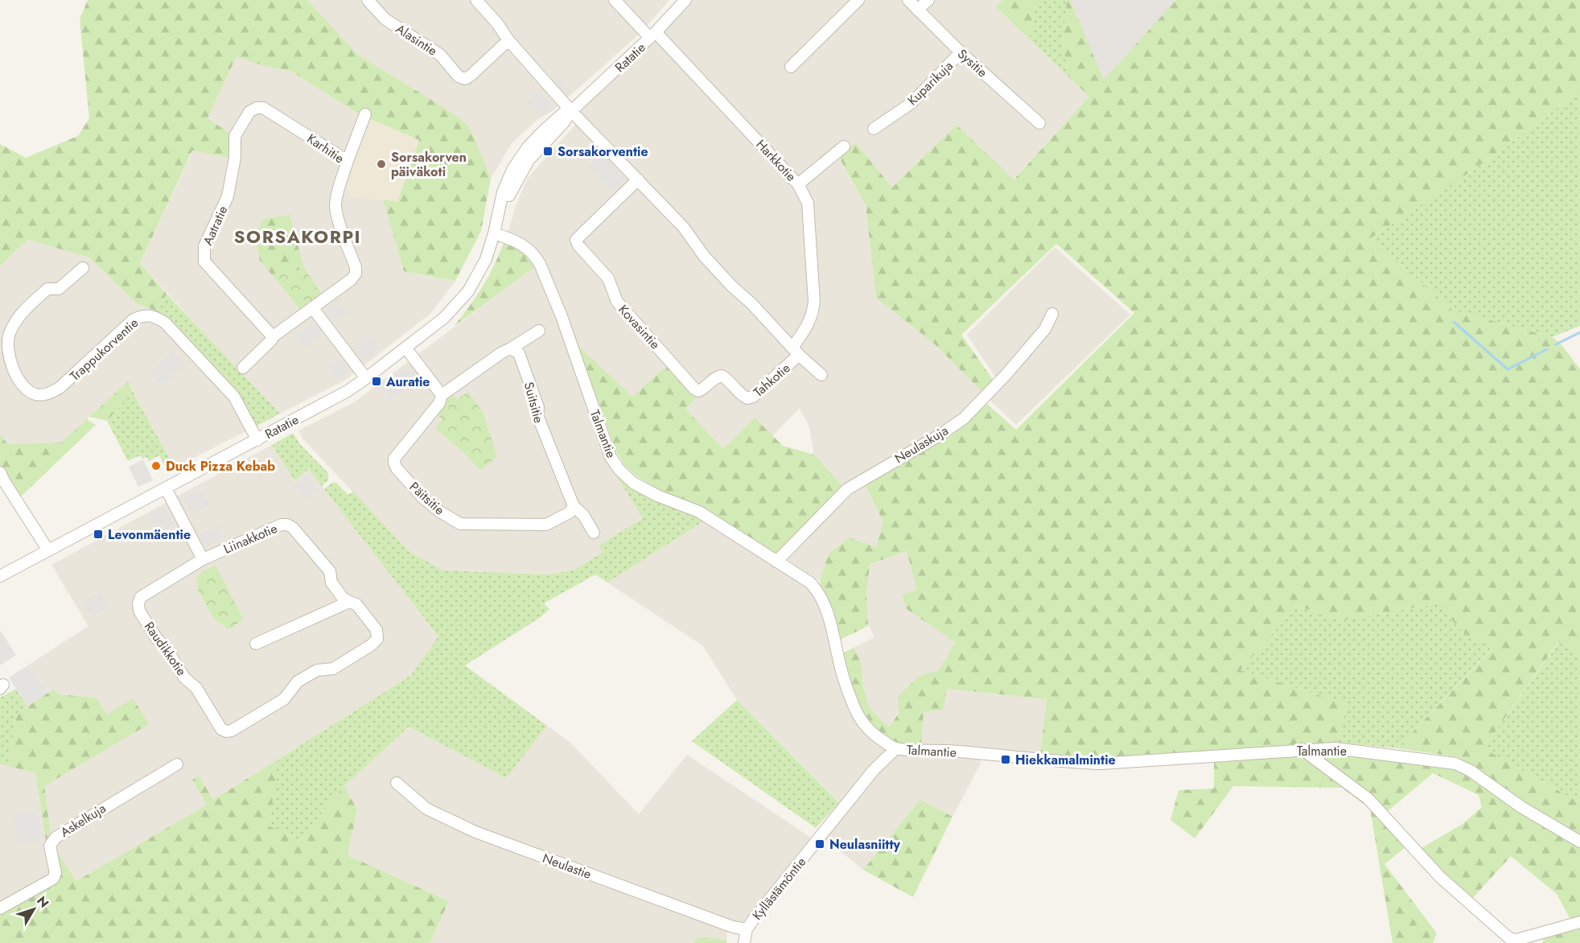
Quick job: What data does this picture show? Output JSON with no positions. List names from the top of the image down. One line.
{"streets":{"street":["Alasintie","Ratatie","Sysitie","Kuparikuja","Karhitie","Harkkotie","Aatratie","Kovasintie","Trappukorventie","Tahkotie","Suitsitie","Talmantie","Neulaskuja","Päitsitie","Liinakkotie","Raudikkotie","Askelkuja","Neulastie","Kyllästämöntie"]},"crossings":[["Ratatie","Harkkotie"],["Ratatie","Trappukorventie"],["Ratatie","Talmantie"],["Sysitie","Kuparikuja"],["Karhitie","Aatratie"],["Harkkotie","Tahkotie"],["Kovasintie","Tahkotie"],["Suitsitie","Päitsitie"],["Talmantie","Neulaskuja"],["Talmantie","Kyllästämöntie"],["Liinakkotie","Raudikkotie"],["Neulastie","Kyllästämöntie"]],"districts":["SORSAKORPI"],"places":{"transit":["Sorsakorventie","Auratie","Levonmäentie","Hiekkamalmintie","Neulasniitty"],"other":["Sorsakorven päiväkoti","Duck Pizza Kebab"]},"north":"top right"}
